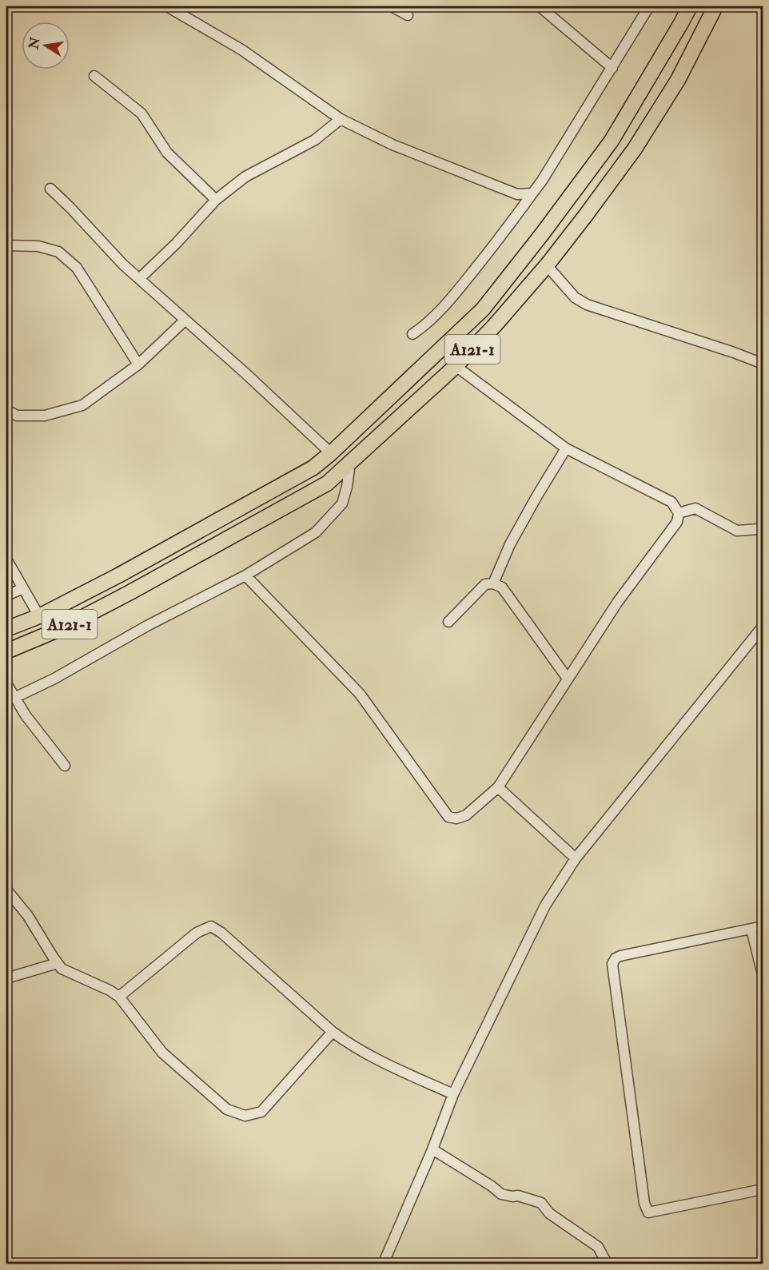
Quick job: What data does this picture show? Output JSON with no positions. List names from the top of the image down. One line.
{"streets":{"highway":["A121-1"]},"north":"left"}
